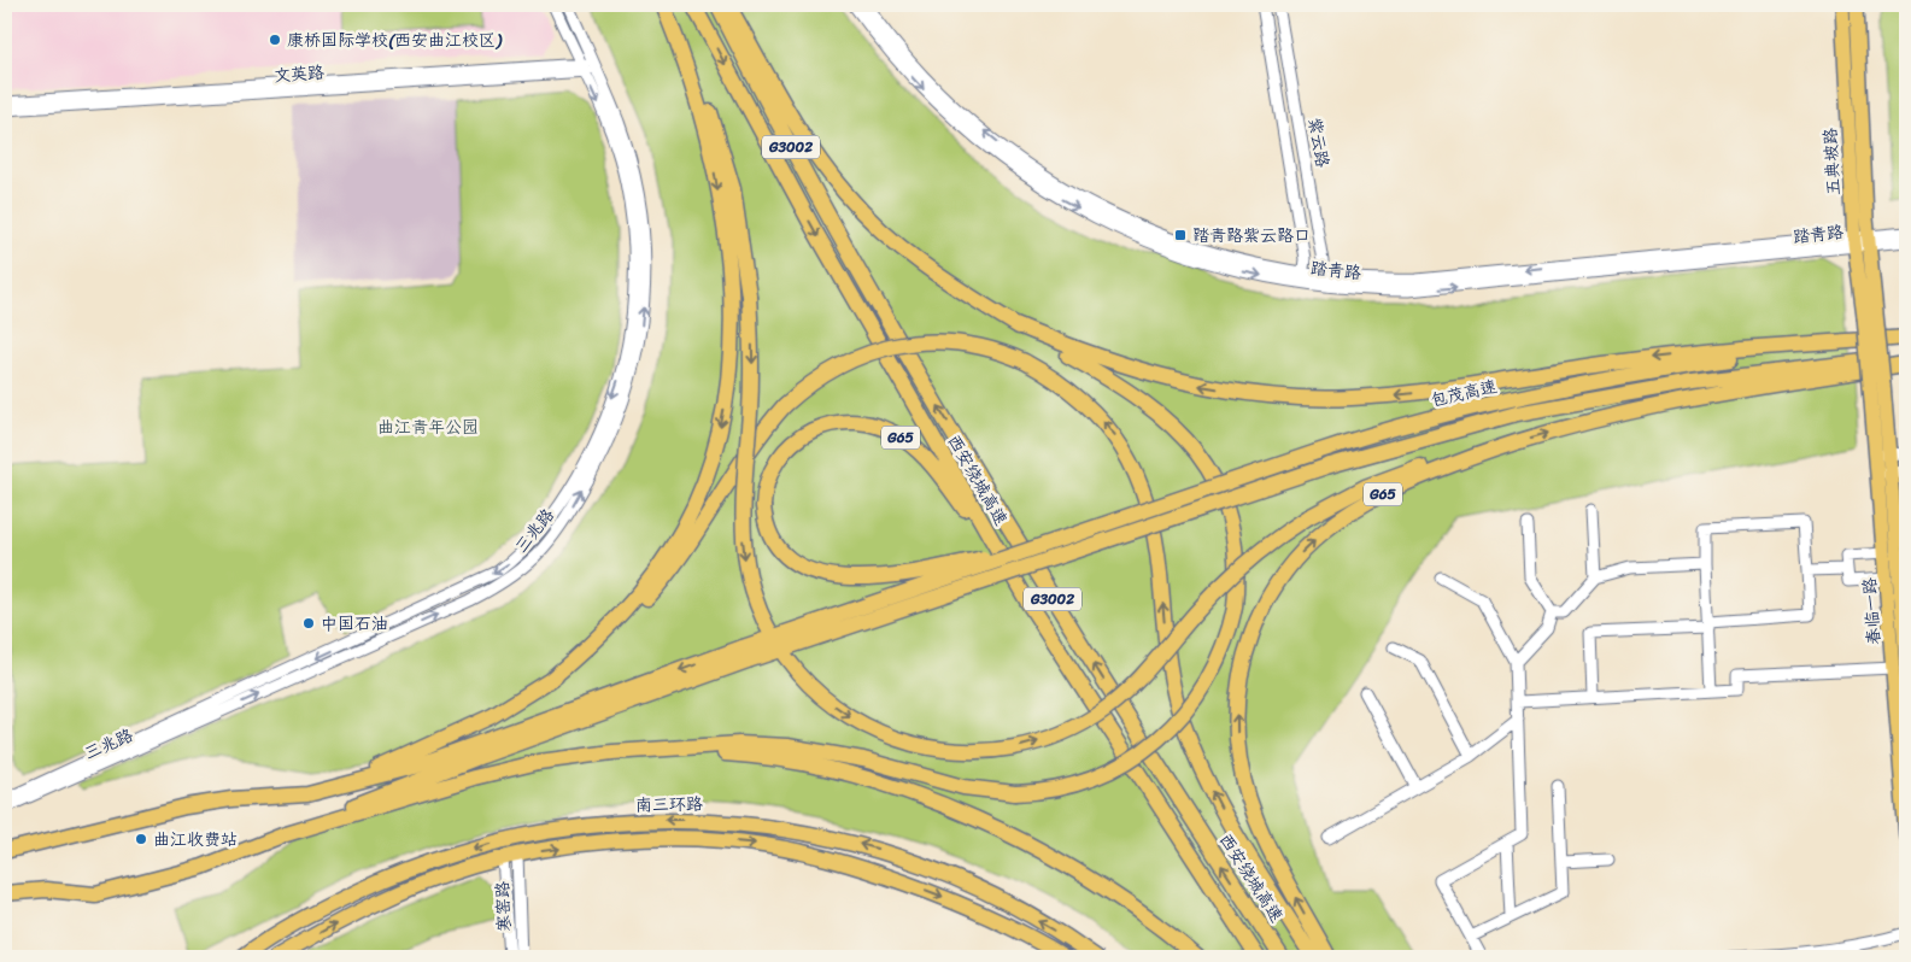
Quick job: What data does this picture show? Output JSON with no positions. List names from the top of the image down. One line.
{"streets":{"highway":["G3002","包茂高速","G65","西安绕城高速","南三环路"],"main road":["五典坡路","春临一路"],"street":["文英路","紫云路","踏青路","三兆路","寒窑路"]},"crossings":[["文英路","三兆路"],["紫云路","踏青路"],["五典坡路","踏青路"],["五典坡路","春临一路"],["包茂高速","G65"],["G65","西安绕城高速"]],"parks":["曲江青年公园"],"places":{"other":["康桥国际学校(西安曲江校区)","中国石油","曲江收费站"],"transit":["踏青路紫云路口"]}}
